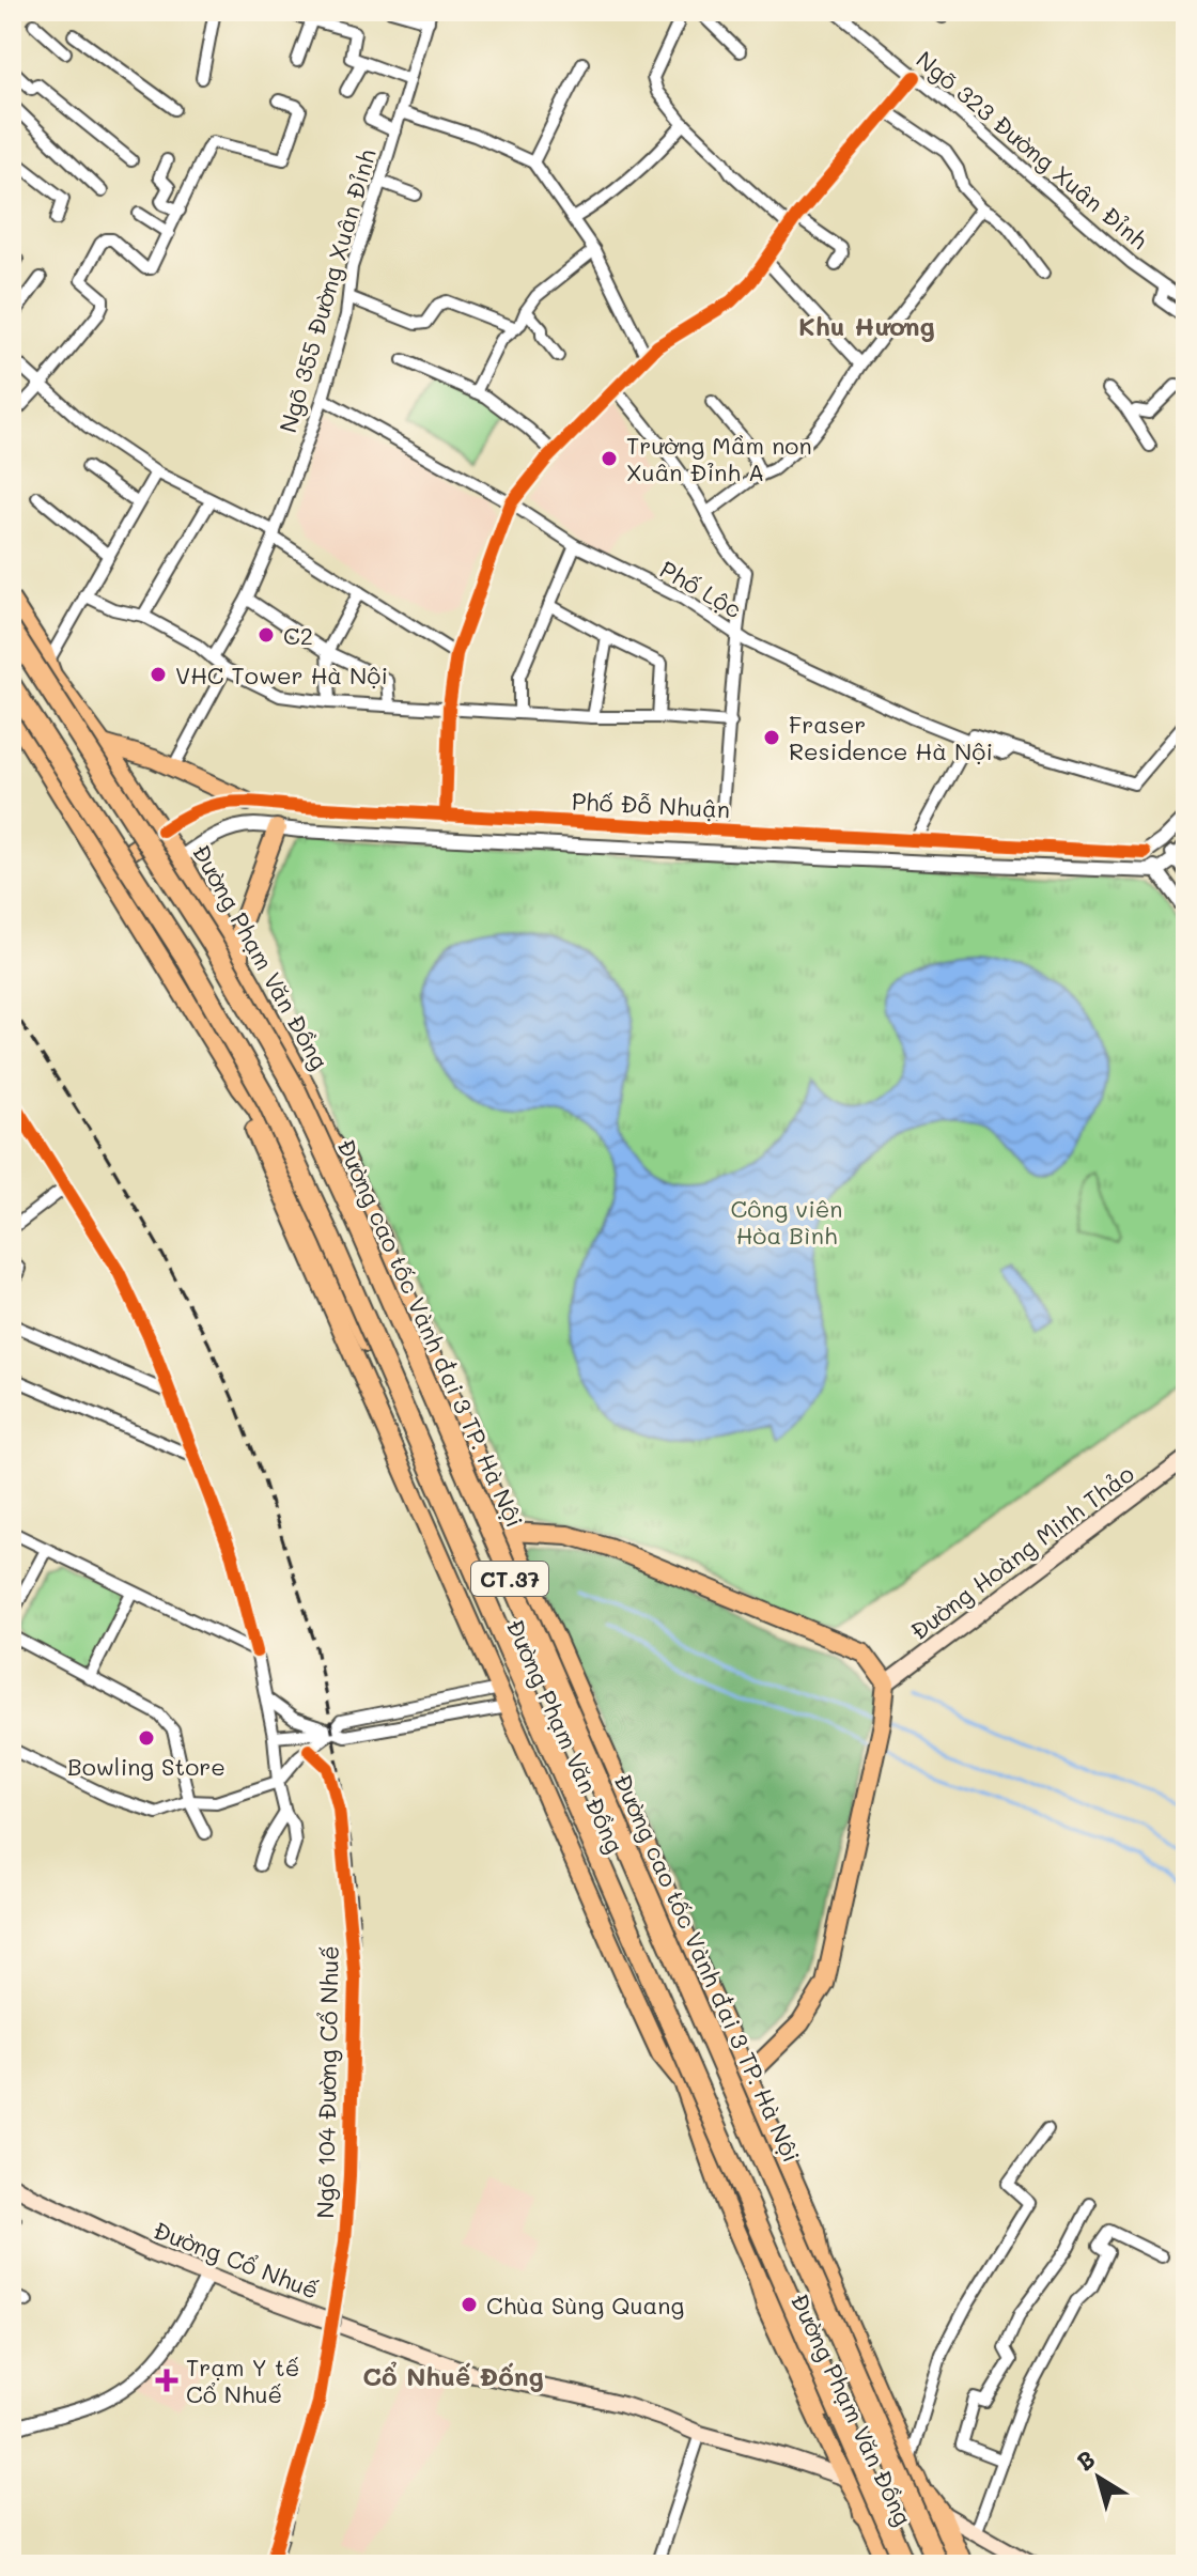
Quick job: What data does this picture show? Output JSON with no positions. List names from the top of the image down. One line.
{"streets":{"highway":["Đường cao tốc Vành đai 3 TP. Hà Nội","CT.37"],"main road":["Đường Phạm Văn Đồng","Đường Hoàng Minh Thảo","Đường Cổ Nhuế"],"street":["Ngõ 323 Đường Xuân Đỉnh","Ngõ 355 Đường Xuân Đỉnh","Phố Lộc","Phố Đỗ Nhuận","Ngõ 104 Đường Cổ Nhuế"]},"crossings":[["Ngõ 355 Đường Xuân Đỉnh","Phố Lộc"],["Phố Đỗ Nhuận","Đường Phạm Văn Đồng"],["Đường Phạm Văn Đồng","Đường cao tốc Vành đai 3 TP. Hà Nội"],["Đường Phạm Văn Đồng","Đường Cổ Nhuế"],["Ngõ 104 Đường Cổ Nhuế","Đường Cổ Nhuế"]],"districts":["Khu Hương","Cổ Nhuế Đống"],"parks":["Công viên Hòa Bình"],"places":{"other":["Trường Mầm non Xuân Đỉnh A","C2","VHC Tower Hà Nội","Fraser Residence Hà Nội","Bowling Store","Chùa Sùng Quang"],"health":["Trạm Y tế Cổ Nhuế"]},"north":"top left"}
